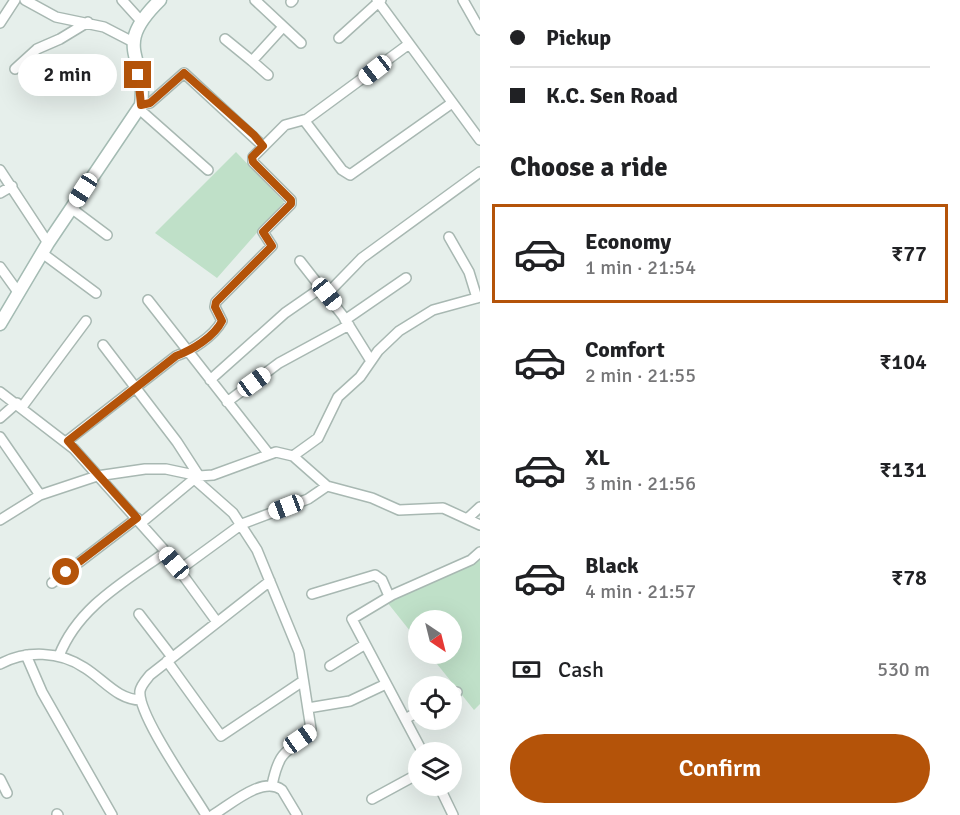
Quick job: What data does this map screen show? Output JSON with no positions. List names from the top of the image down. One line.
{"north":"bottom right","page":{"banner":["Pickup","K.C. Sen Road"],"bubble":"2 min","heading":"Choose a ride","list":[{"name":"Economy","note":"1 min · 21:54","value":"₹77"},{"name":"Comfort","note":"2 min · 21:55","value":"₹104"},{"name":"XL","note":"3 min · 21:56","value":"₹131"},{"name":"Black","note":"4 min · 21:57","value":"₹78"}],"pay":["Cash","530 m"],"buttons":"Confirm"}}
